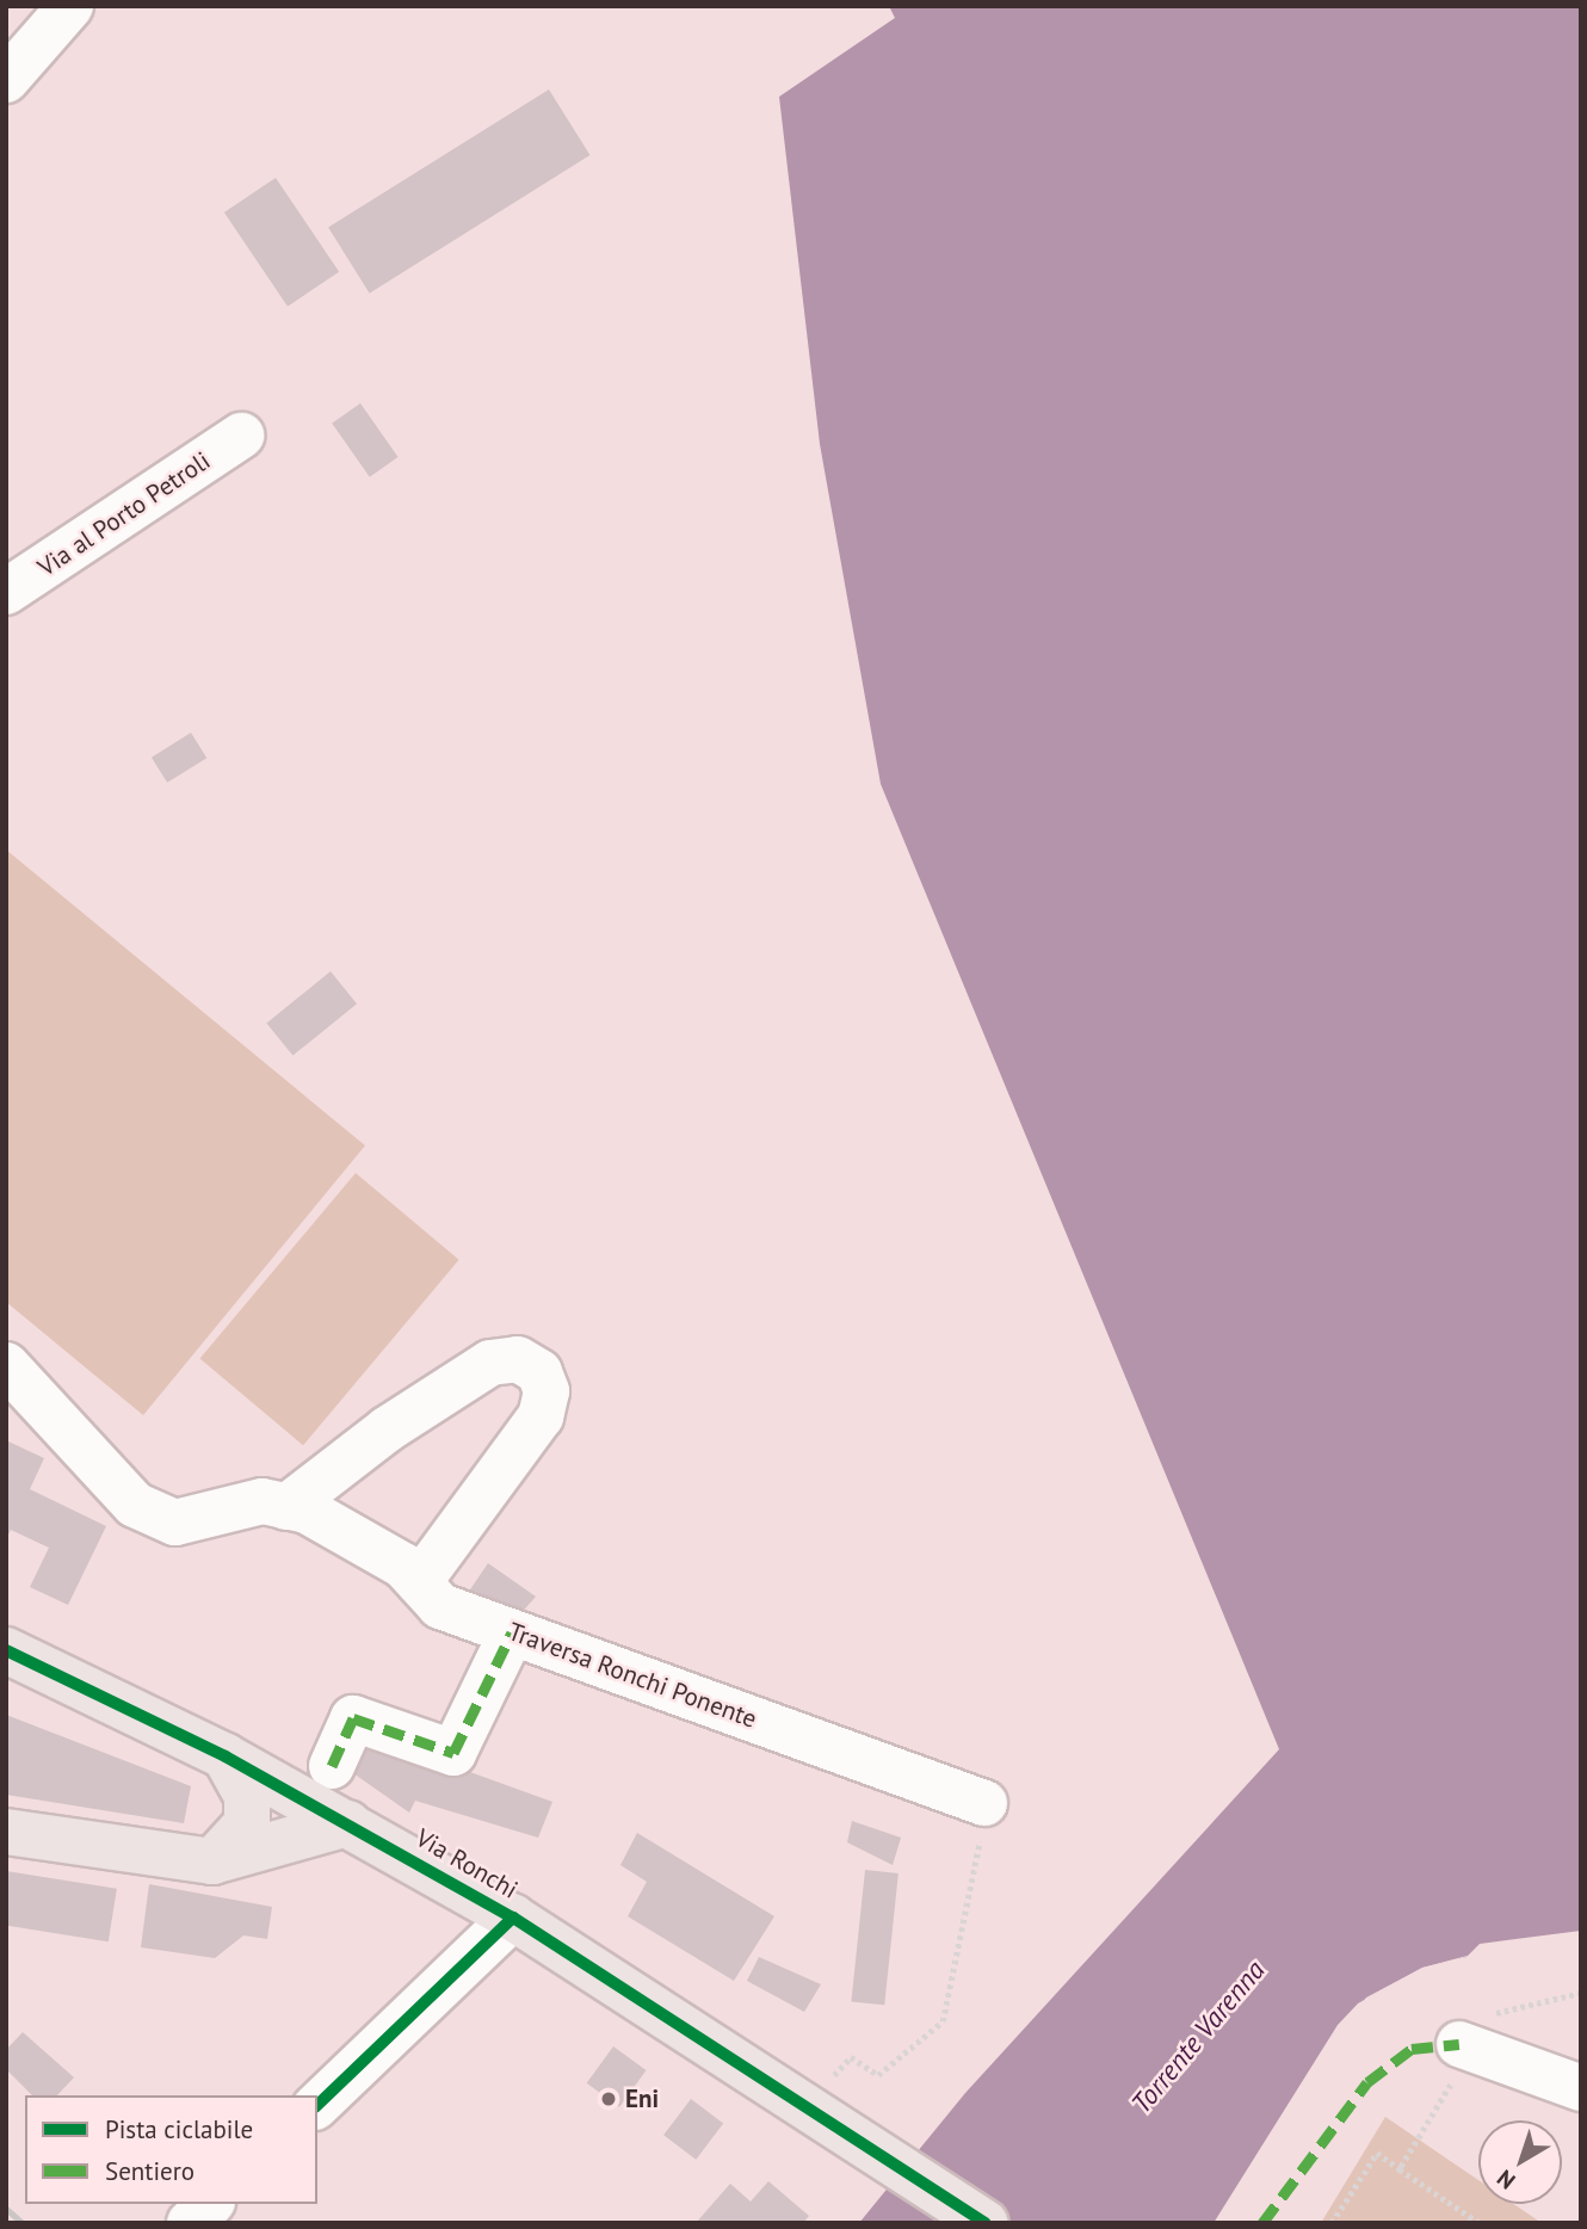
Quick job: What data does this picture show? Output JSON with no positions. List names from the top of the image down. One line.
{"streets":{"main road":["Via Ronchi"],"street":["Via al Porto Petroli","Traversa Ronchi Ponente"]},"water":["Torrente Varenna"],"places":["Eni"],"legend":["Pista ciclabile","Sentiero"],"north":"bottom left"}
